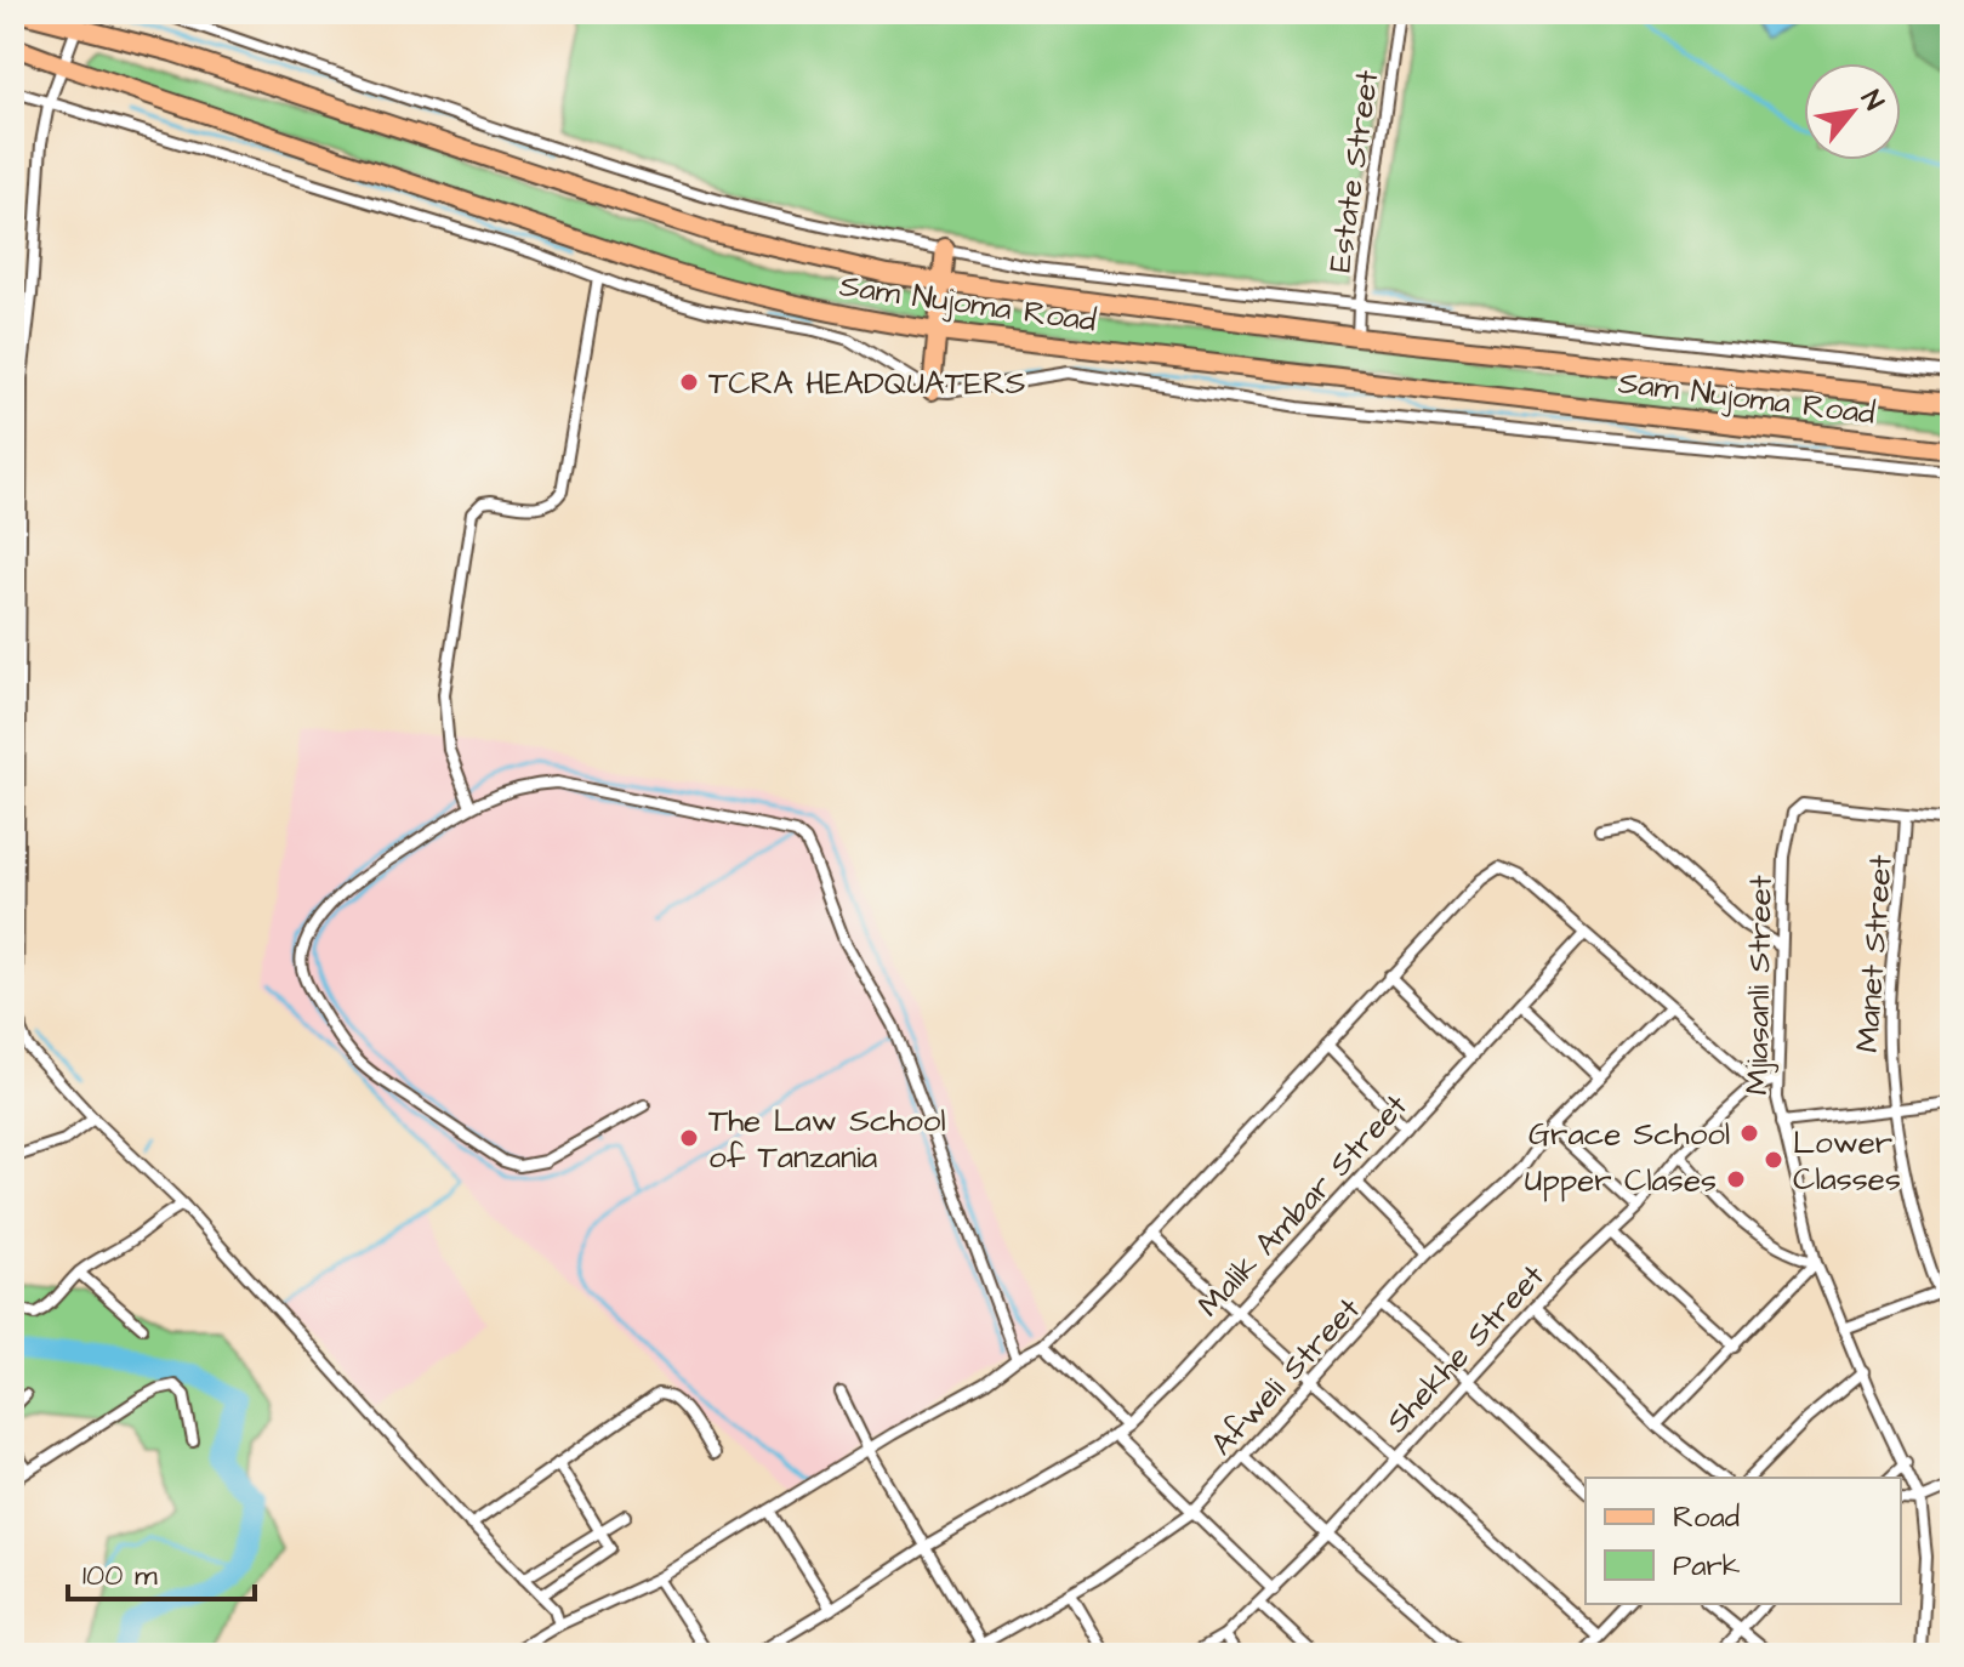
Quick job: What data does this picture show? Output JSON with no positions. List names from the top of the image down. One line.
{"streets":{"main road":["Sam Nujoma Road"],"street":["Estate Street","Manet Street","Mjiasanli Street","Malik Ambar Street","Shekhe Street","Afweli Street"]},"crossings":[["Estate Street","Sam Nujoma Road"],["Manet Street","Mjiasanli Street"],["Mjiasanli Street","Shekhe Street"]],"places":["TCRA HEADQUATERS","Grace School","The Law School of Tanzania","Lower Classes","Upper Clases"],"legend":["Road","Park"],"scale_bar":"100 m","north":"top right"}
